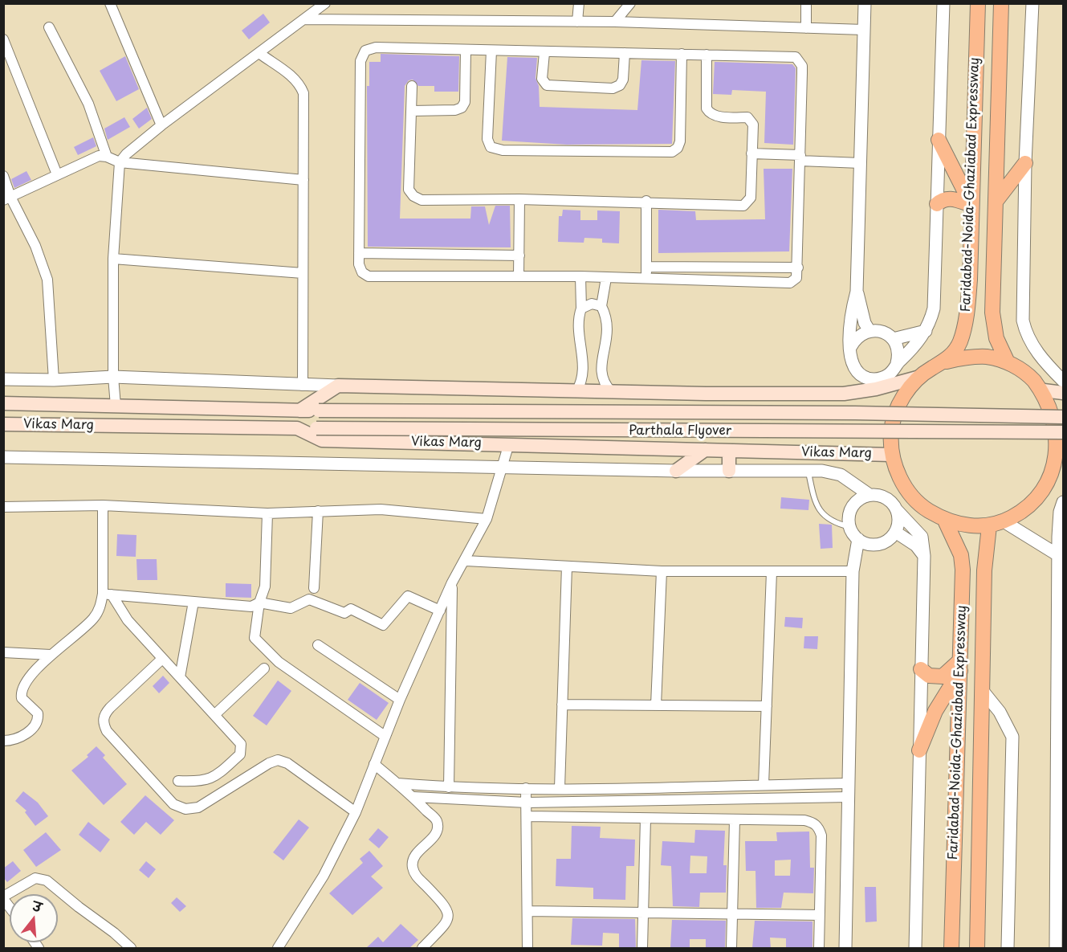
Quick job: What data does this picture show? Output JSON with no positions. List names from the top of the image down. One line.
{"streets":{"main road":["Faridabad-Noida-Ghaziabad Expressway","Vikas Marg","Parthala Flyover"]},"crossings":[["Faridabad-Noida-Ghaziabad Expressway","Vikas Marg"],["Vikas Marg","Parthala Flyover"]],"north":"top"}
